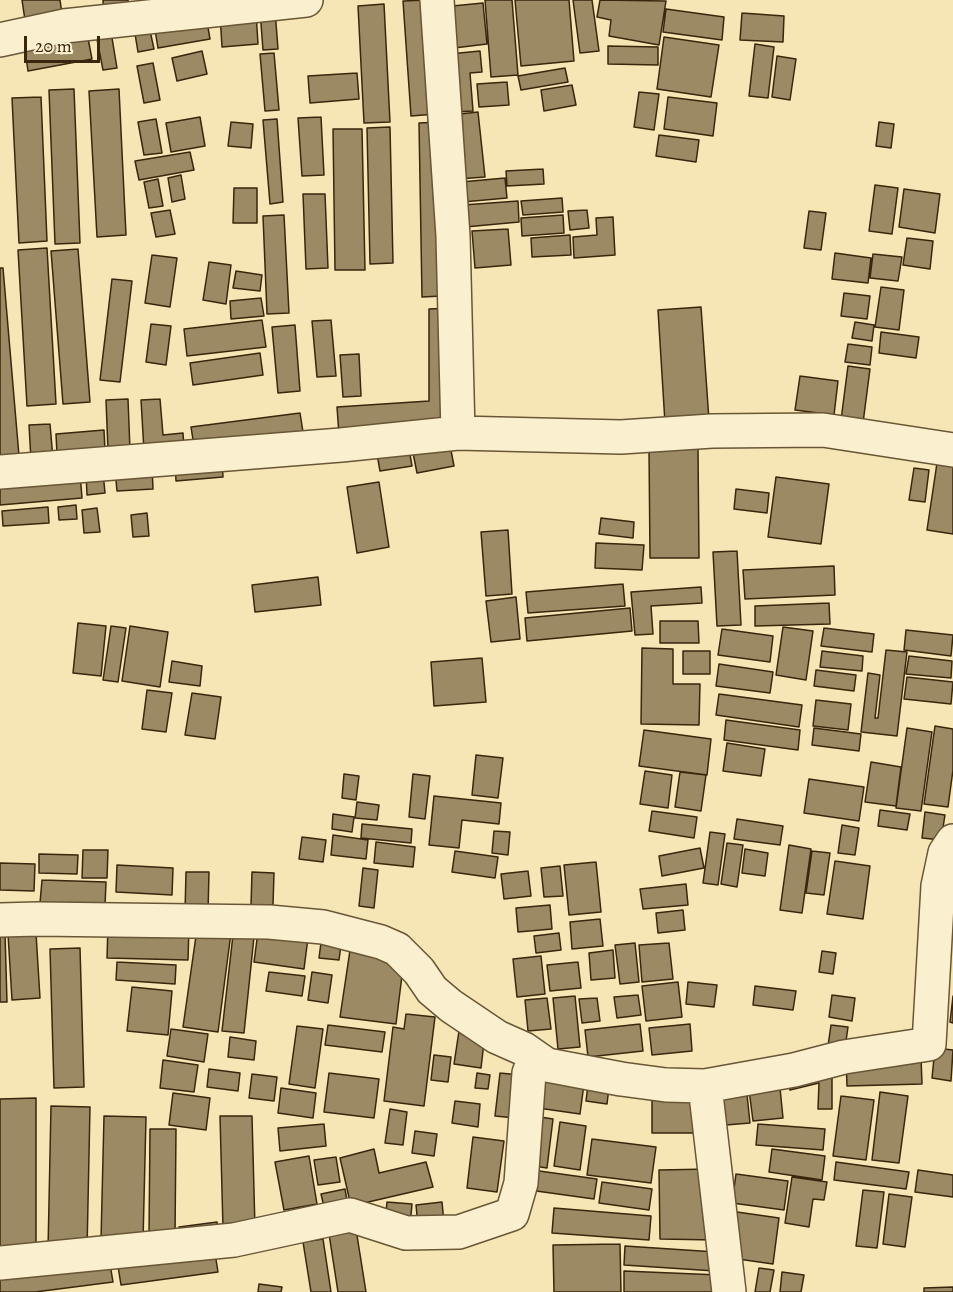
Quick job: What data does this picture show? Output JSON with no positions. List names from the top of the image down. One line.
{"scale_bar":"20 m"}
